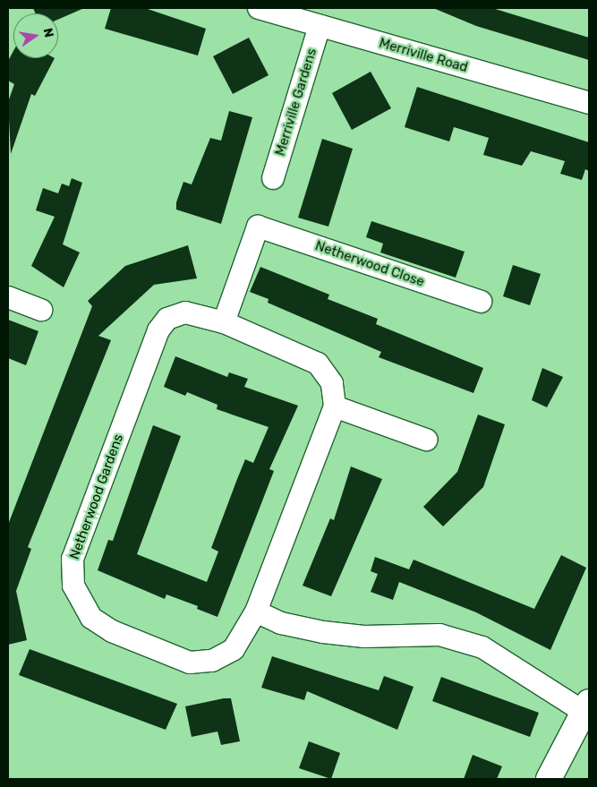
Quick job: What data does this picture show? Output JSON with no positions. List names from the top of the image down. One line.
{"streets":{"street":["Merriville Road","Merriville Gardens","Netherwood Close","Netherwood Gardens"]},"crossings":[["Merriville Road","Merriville Gardens"],["Netherwood Close","Netherwood Gardens"]],"north":"right"}
